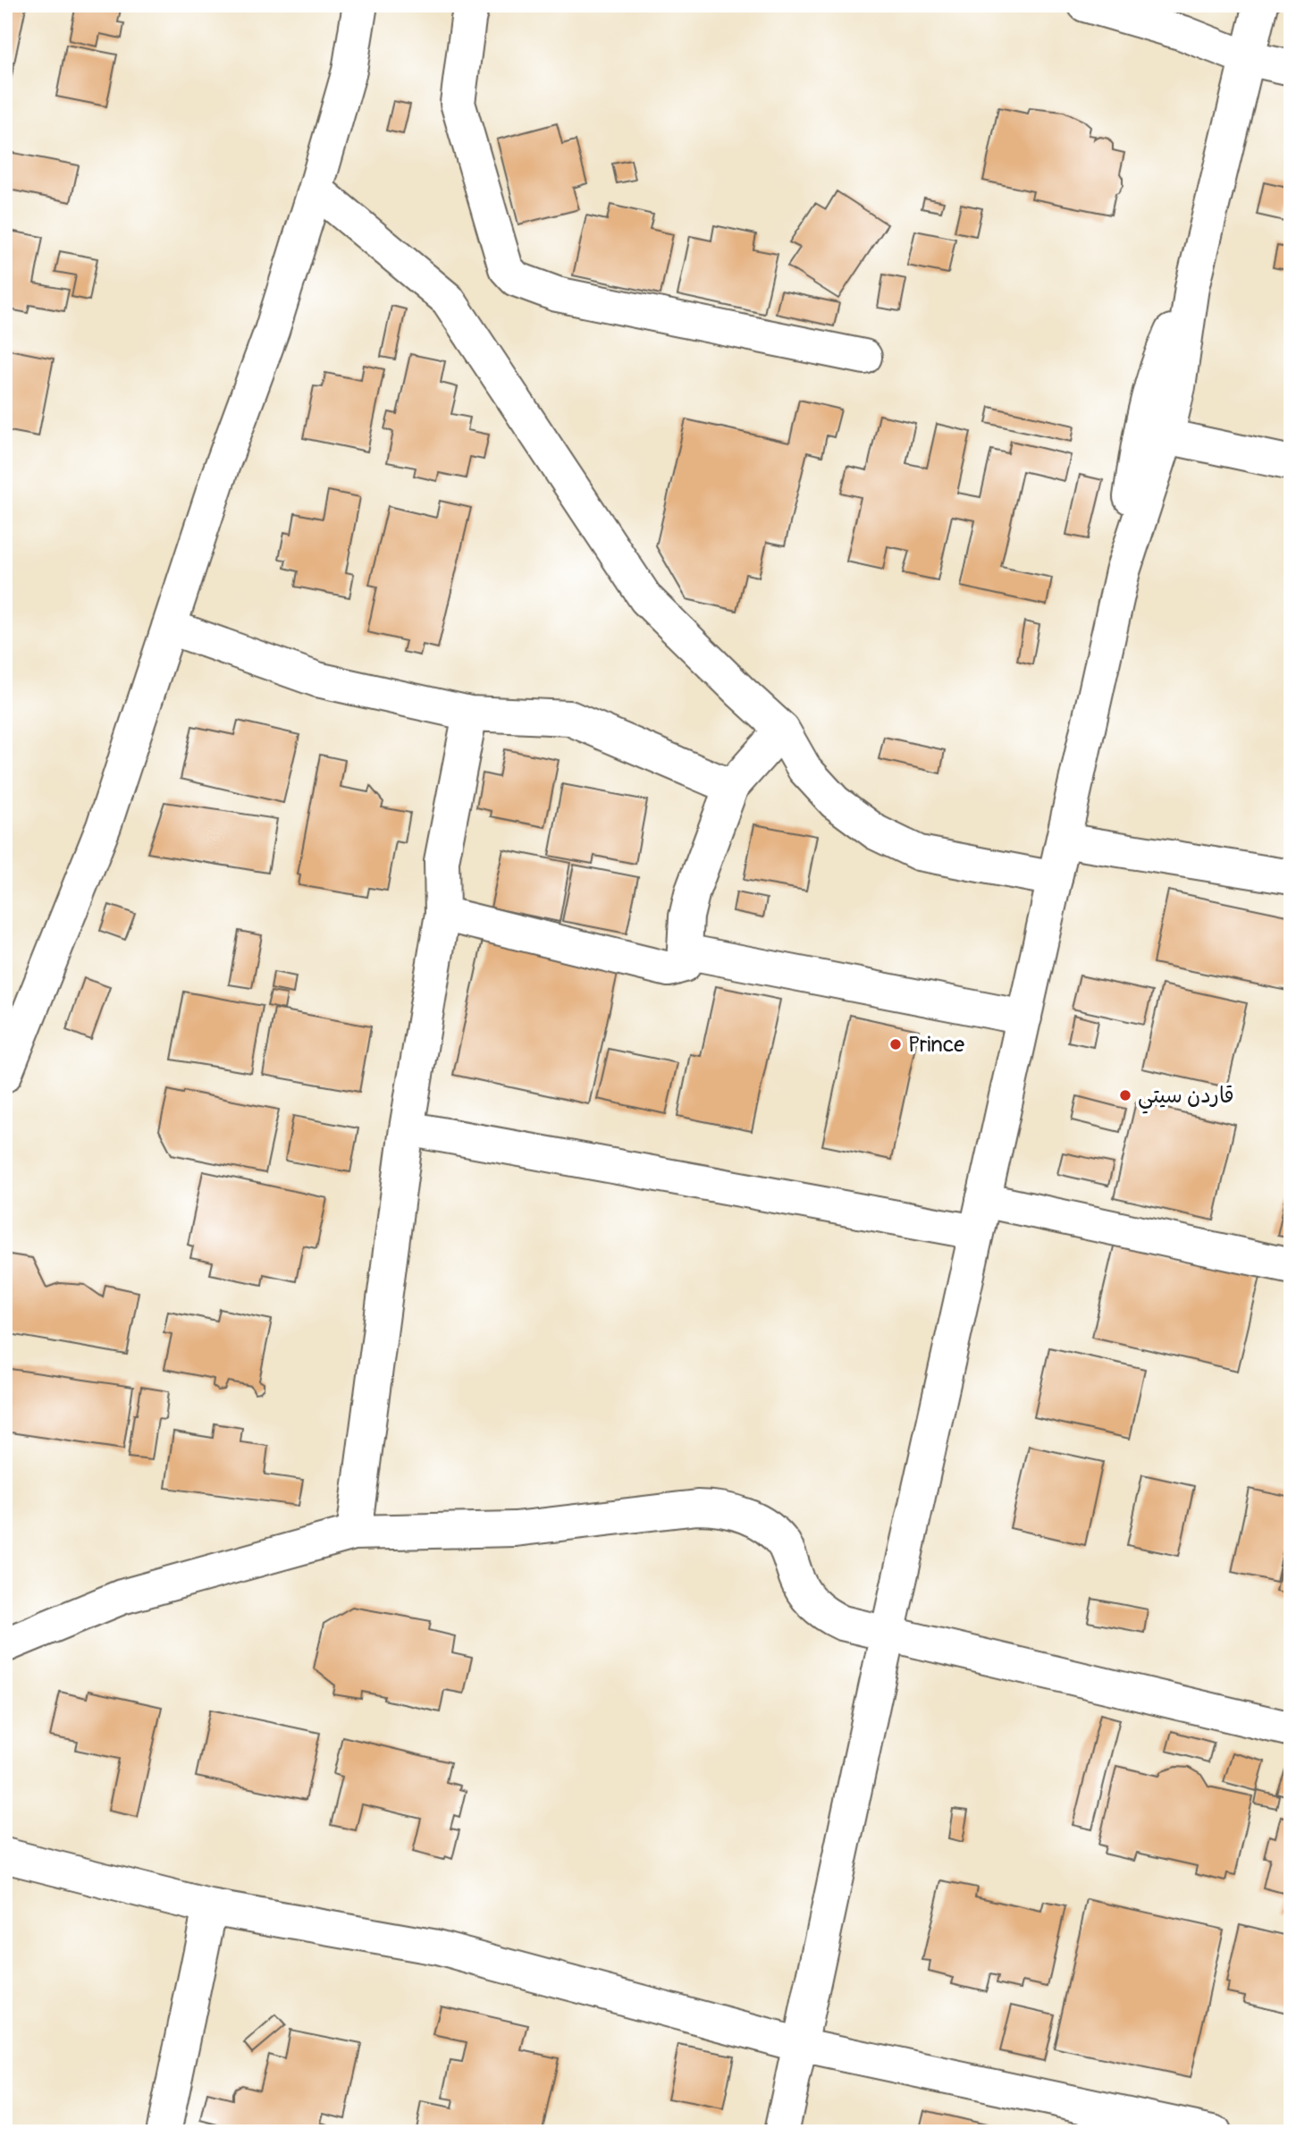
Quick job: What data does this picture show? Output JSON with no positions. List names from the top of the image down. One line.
{"places":["Prince","قاردن سيتي"]}
